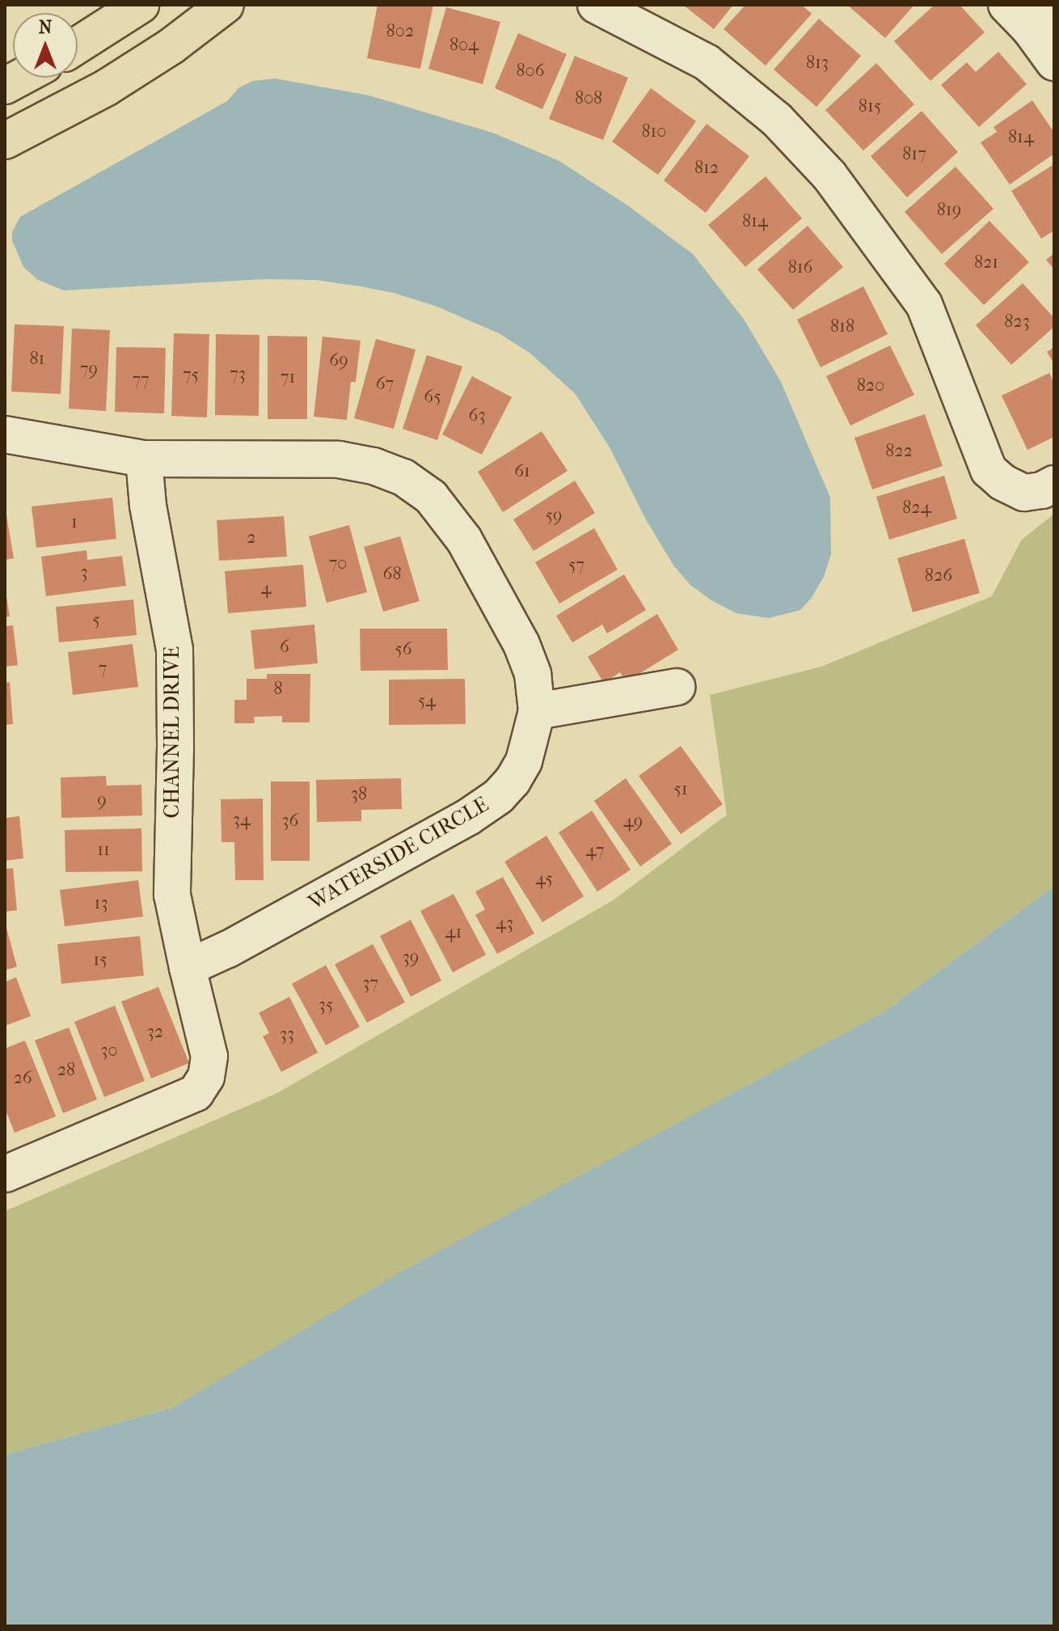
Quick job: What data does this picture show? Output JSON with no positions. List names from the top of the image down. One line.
{"streets":{"street":["CHANNEL DRIVE","WATERSIDE CIRCLE"]},"crossings":[["CHANNEL DRIVE","WATERSIDE CIRCLE"]],"house_numbers":["802","804","813","806","808","815","810","814","817","812","819","814","821","816","823","818","81","69","79","73","75","71","77","67","820","65","63","822","61","824","59","1","2","70","57","3","68","826","4","5","6","56","7","8","54","51","38","9","34","36","49","11","47","45","13","43","41","39","15","37","35","32","33","30","28","26"],"north":"top"}
